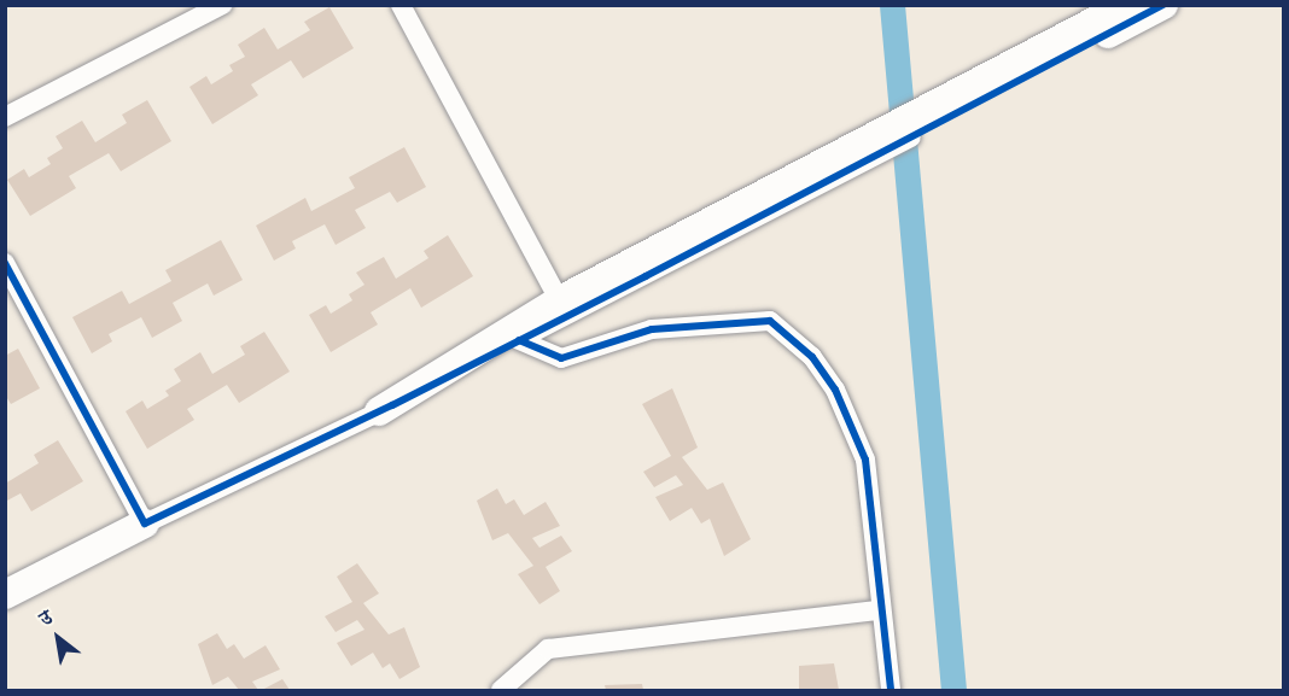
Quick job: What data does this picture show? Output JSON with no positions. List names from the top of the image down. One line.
{"north":"top left"}
